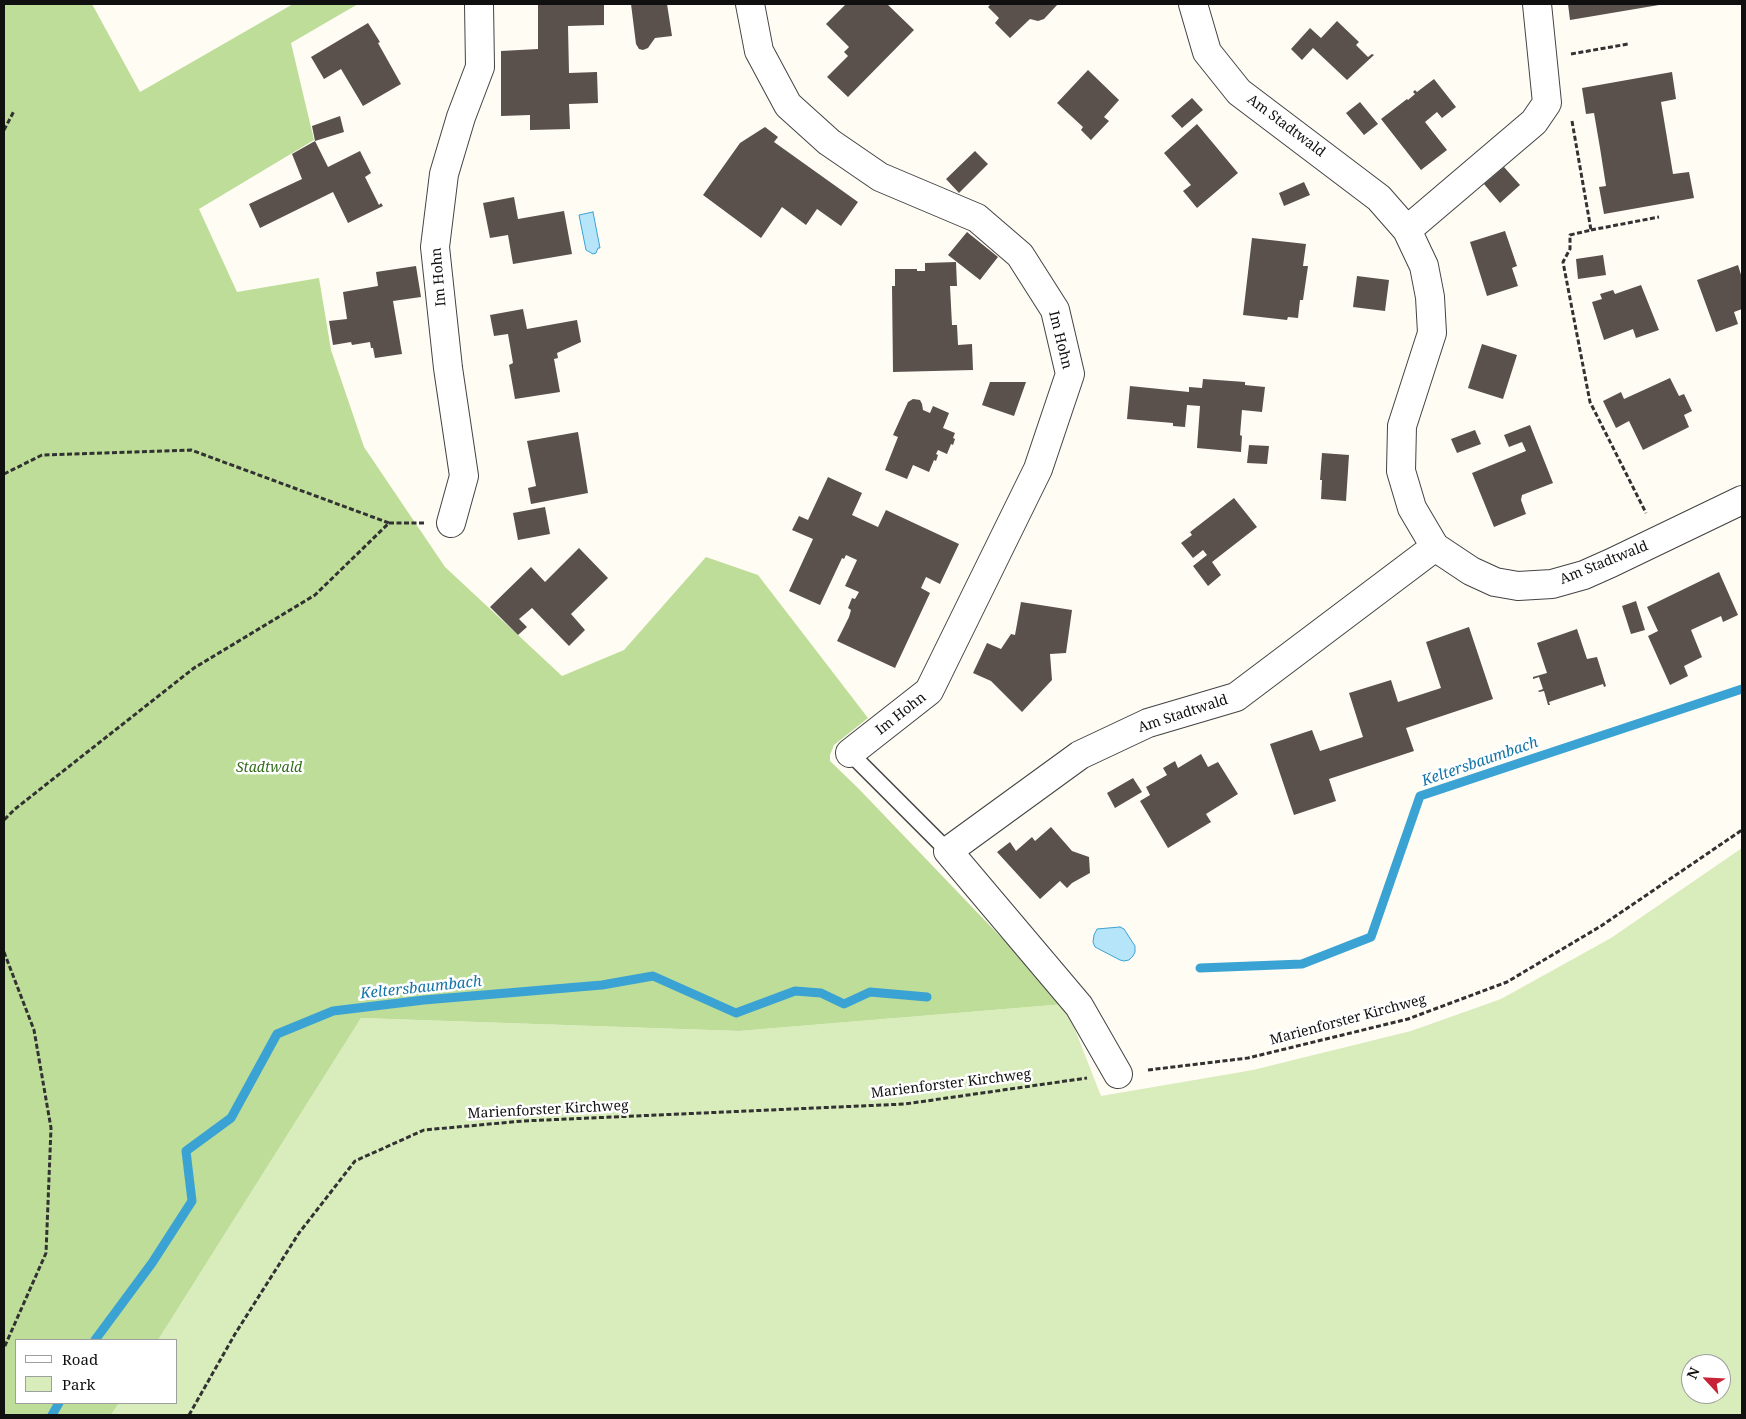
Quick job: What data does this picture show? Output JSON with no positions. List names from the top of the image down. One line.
{"streets":{"street":["Am Stadtwald","Im Hohn"],"path":["Marienforster Kirchweg"]},"water":["Keltersbaumbach"],"parks":["Stadtwald"],"legend":["Road","Park"],"north":"top left"}
